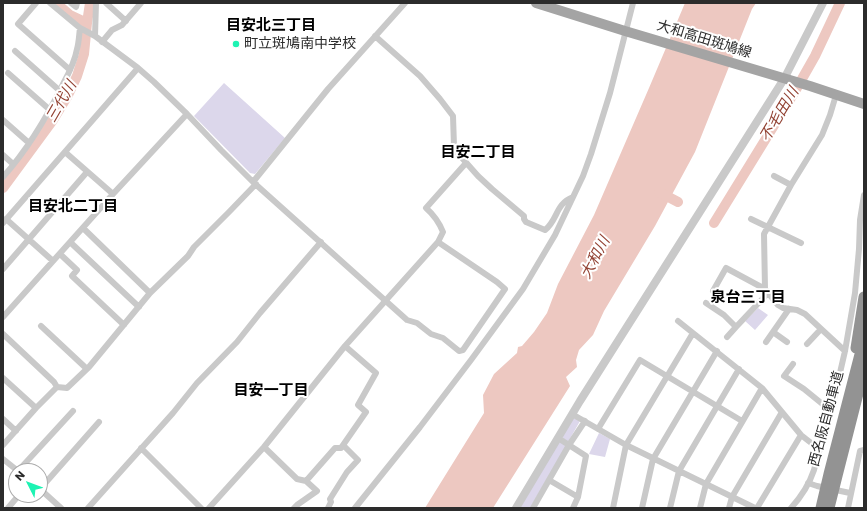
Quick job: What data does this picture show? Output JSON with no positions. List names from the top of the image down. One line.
{"streets":{"highway":["西名阪自動車道"],"main road":["大和高田斑鳩線"]},"districts":["目安北三丁目","目安二丁目","目安北二丁目","泉台三丁目","目安一丁目"],"water":["三代川","不毛田川","大和川"],"places":["町立斑鳩南中学校"],"north":"top left"}
